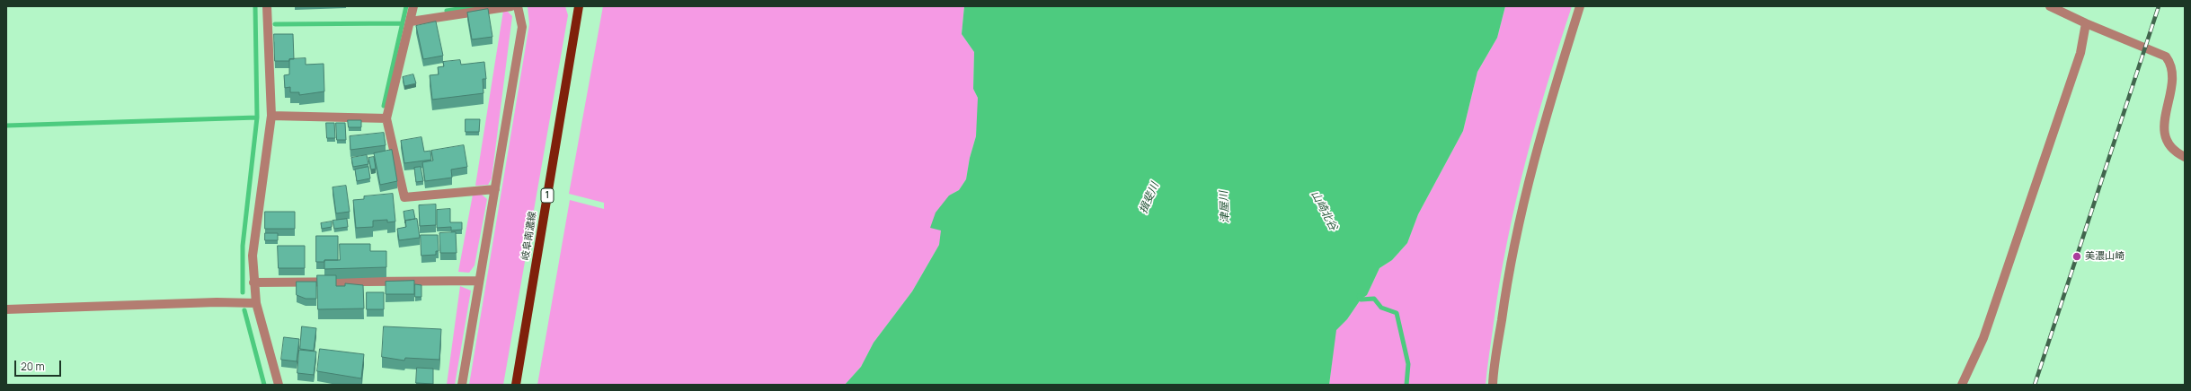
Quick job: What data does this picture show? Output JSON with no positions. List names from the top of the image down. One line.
{"streets":{"main road":["1","岐阜南濃線"]},"water":["揖斐川","津屋川","山崎北谷"],"places":["美濃山崎"],"scale_bar":"20 m"}
